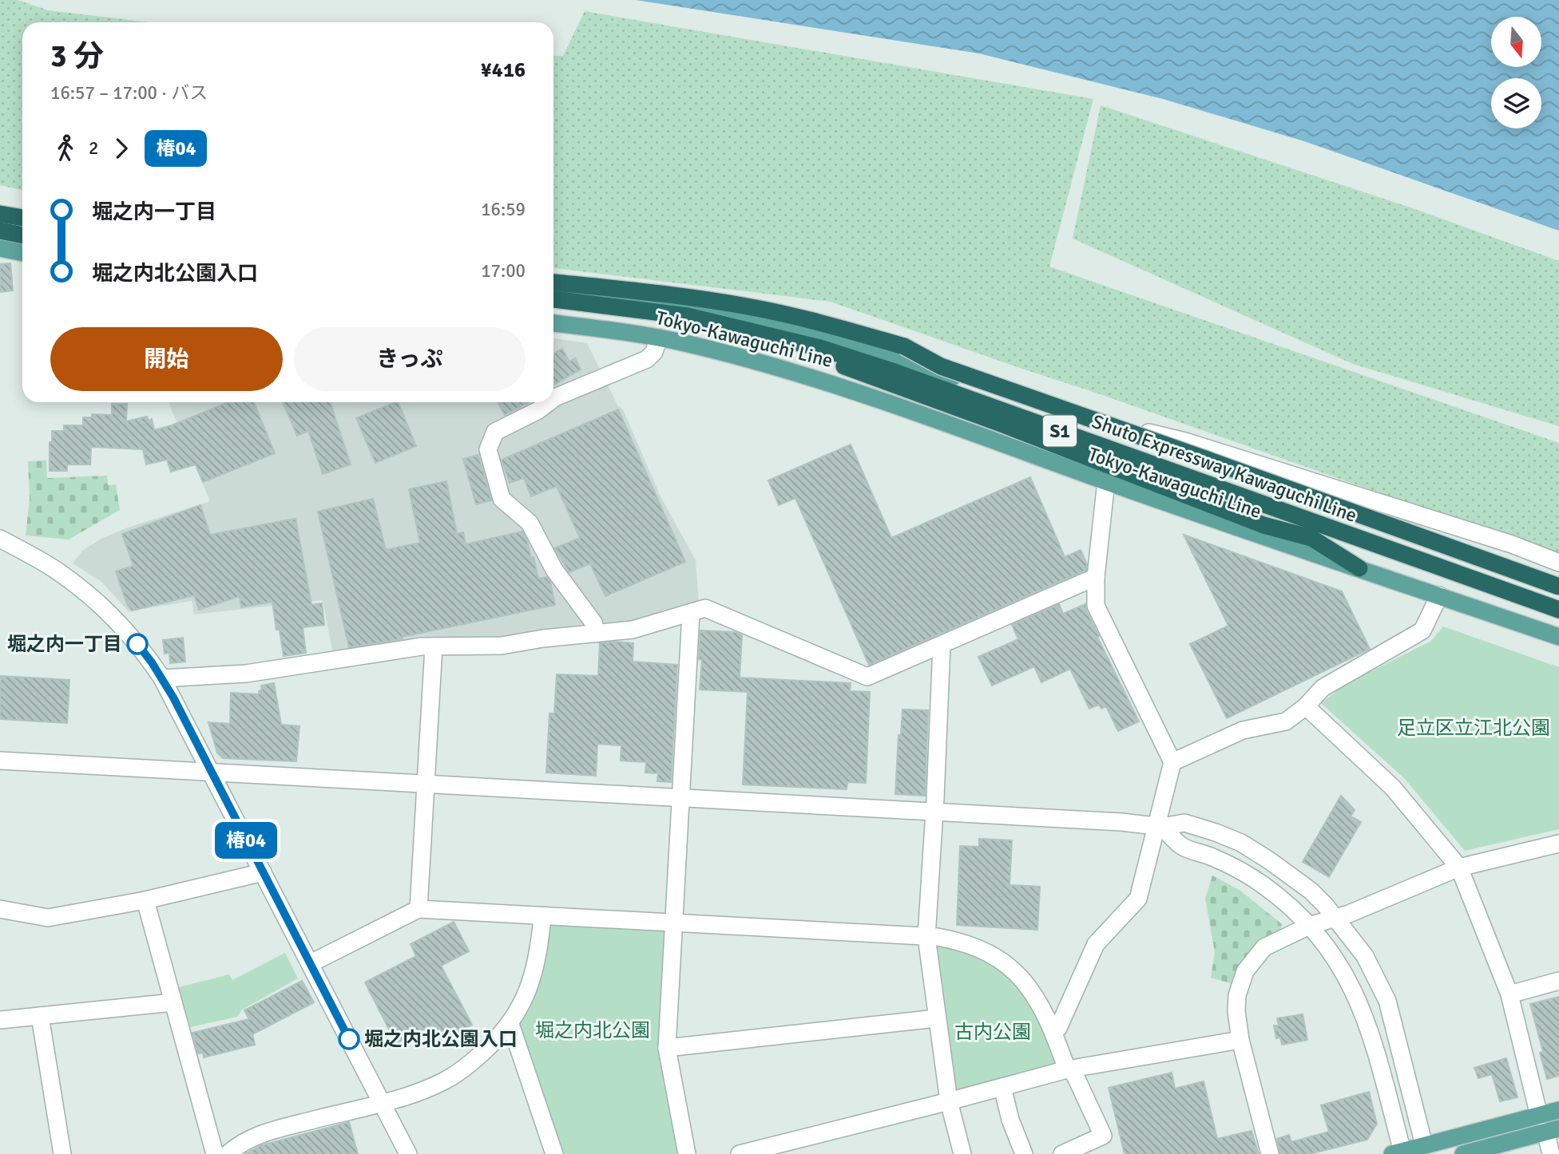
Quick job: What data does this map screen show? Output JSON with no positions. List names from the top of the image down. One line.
{"streets":{"highway":["S1","Shuto Expressway Kawaguchi Line"],"main road":["Tokyo-Kawaguchi Line"]},"crossings":[["S1","Shuto Expressway Kawaguchi Line"]],"parks":["足立区立江北公園","堀之内北公園","古内公園"],"places":["堀之内一丁目","堀之内北公園入口"],"lines":["bus line 椿04"],"north":"bottom","page":{"on_map":"椿04","heading":["3 分","16:57 – 17:00 · バス","¥416"],"legs":["2","椿04"],"list":[{"name":"堀之内一丁目","value":"16:59"},{"name":"堀之内北公園入口","value":"17:00"}],"buttons":["開始","きっぷ"]}}
